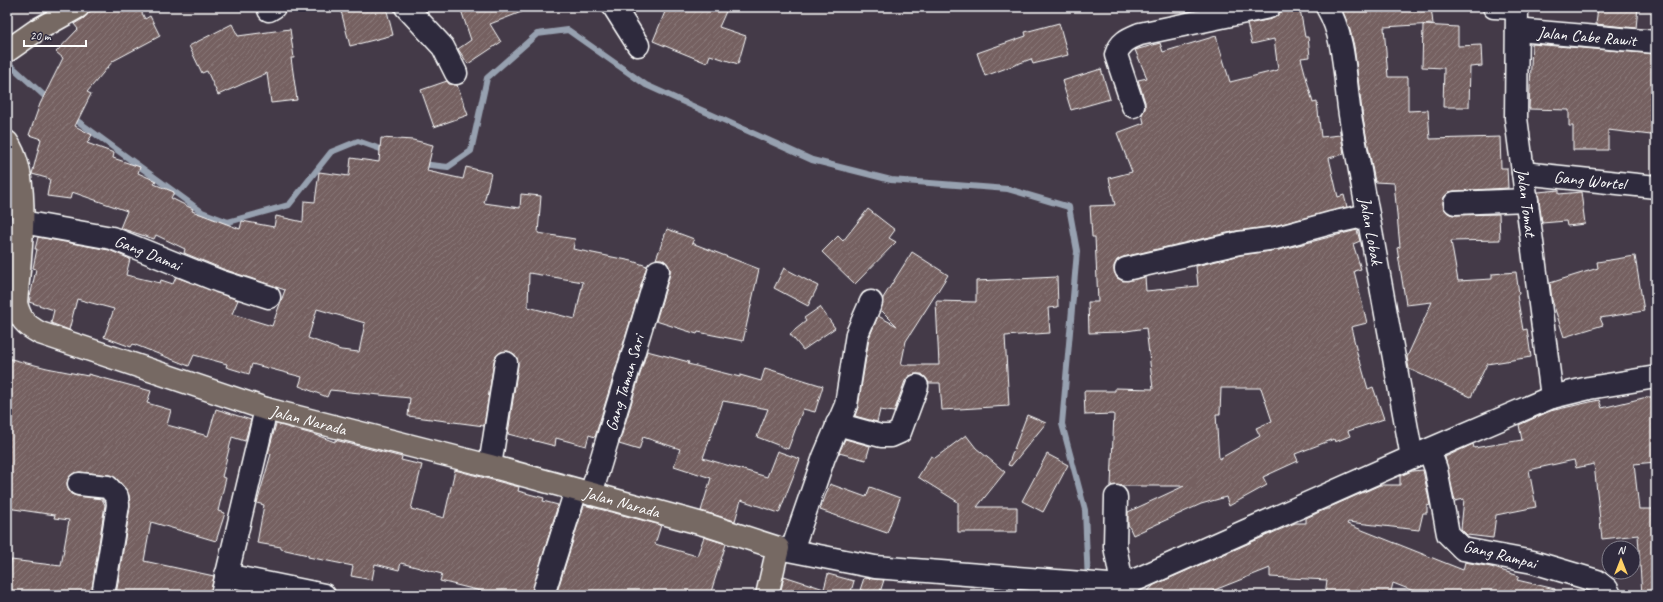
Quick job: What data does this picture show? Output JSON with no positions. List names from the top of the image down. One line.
{"streets":{"main road":["Jalan Narada"],"street":["Jalan Cabe Rawit","Gang Wortel","Jalan Tomat","Jalan Lobak","Gang Damai","Gang Taman Sari","Gang Rampai"]},"crossings":[["Jalan Cabe Rawit","Jalan Tomat"],["Gang Wortel","Jalan Tomat"],["Jalan Lobak","Gang Rampai"],["Gang Damai","Jalan Narada"],["Gang Taman Sari","Jalan Narada"]],"scale_bar":"20 m","north":"top"}
